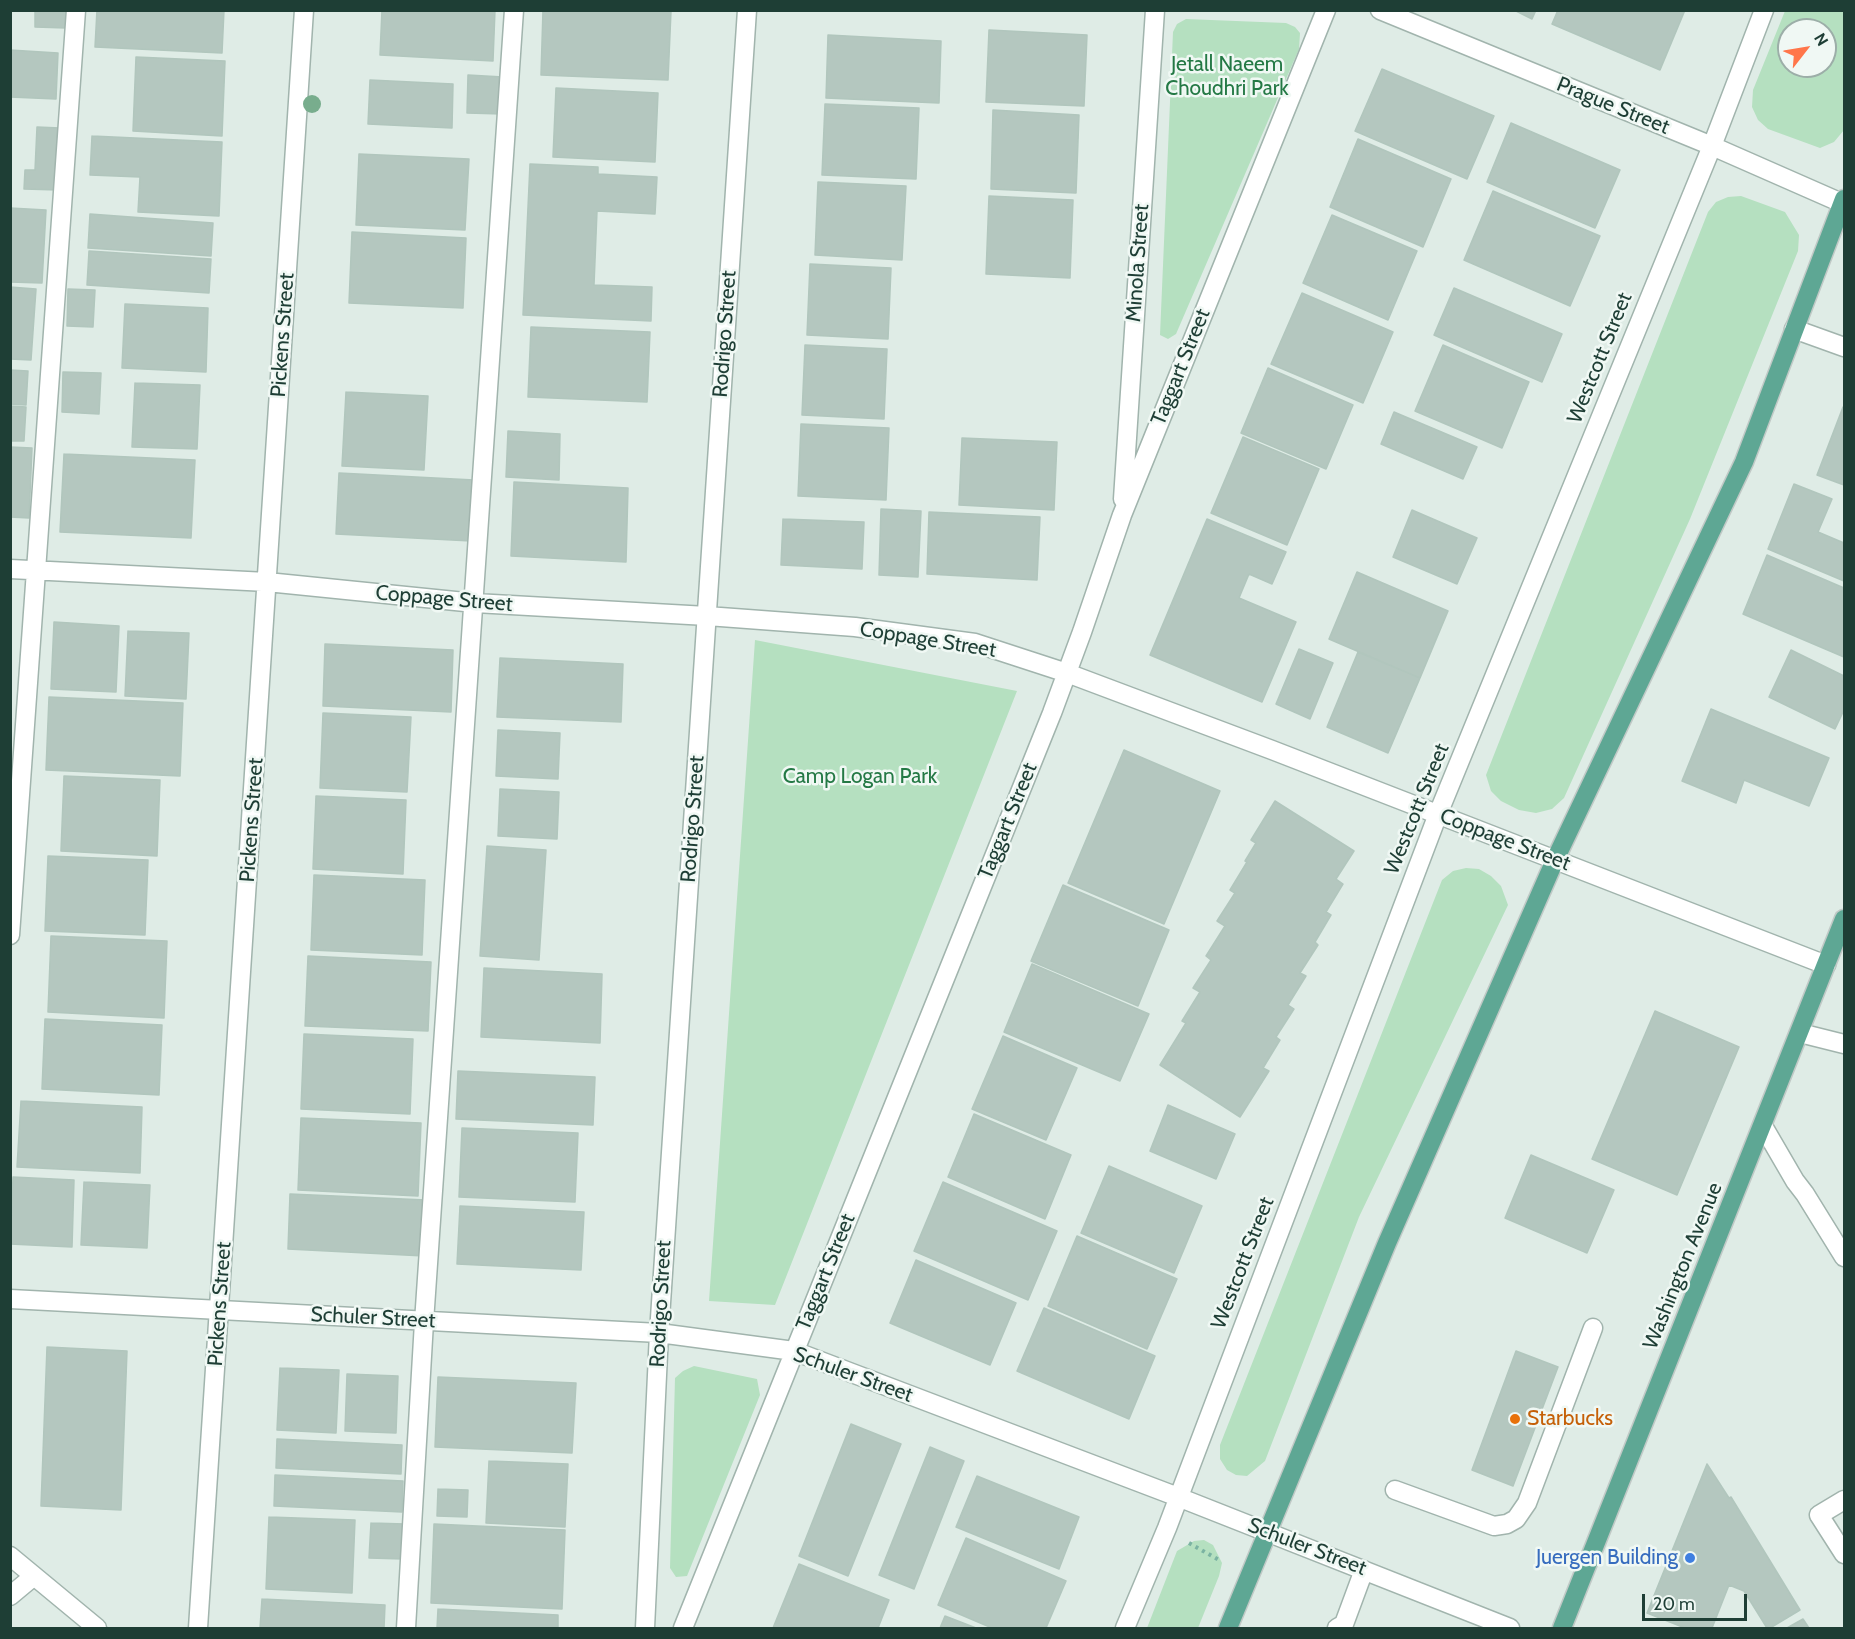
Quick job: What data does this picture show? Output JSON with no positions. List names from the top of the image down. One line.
{"streets":{"main road":["Washington Avenue"],"street":["Prague Street","Minola Street","Rodrigo Street","Pickens Street","Westcott Street","Taggart Street","Coppage Street","Schuler Street"]},"crossings":[["Prague Street","Westcott Street"],["Minola Street","Taggart Street"],["Rodrigo Street","Coppage Street"],["Rodrigo Street","Schuler Street"],["Pickens Street","Coppage Street"],["Pickens Street","Schuler Street"],["Westcott Street","Coppage Street"],["Westcott Street","Schuler Street"],["Taggart Street","Coppage Street"],["Taggart Street","Schuler Street"],["Coppage Street","Washington Avenue"]],"parks":["Jetall Naeem Choudhri Park","Camp Logan Park"],"places":["Starbucks","Juergen Building"],"scale_bar":"20 m","north":"top right"}
